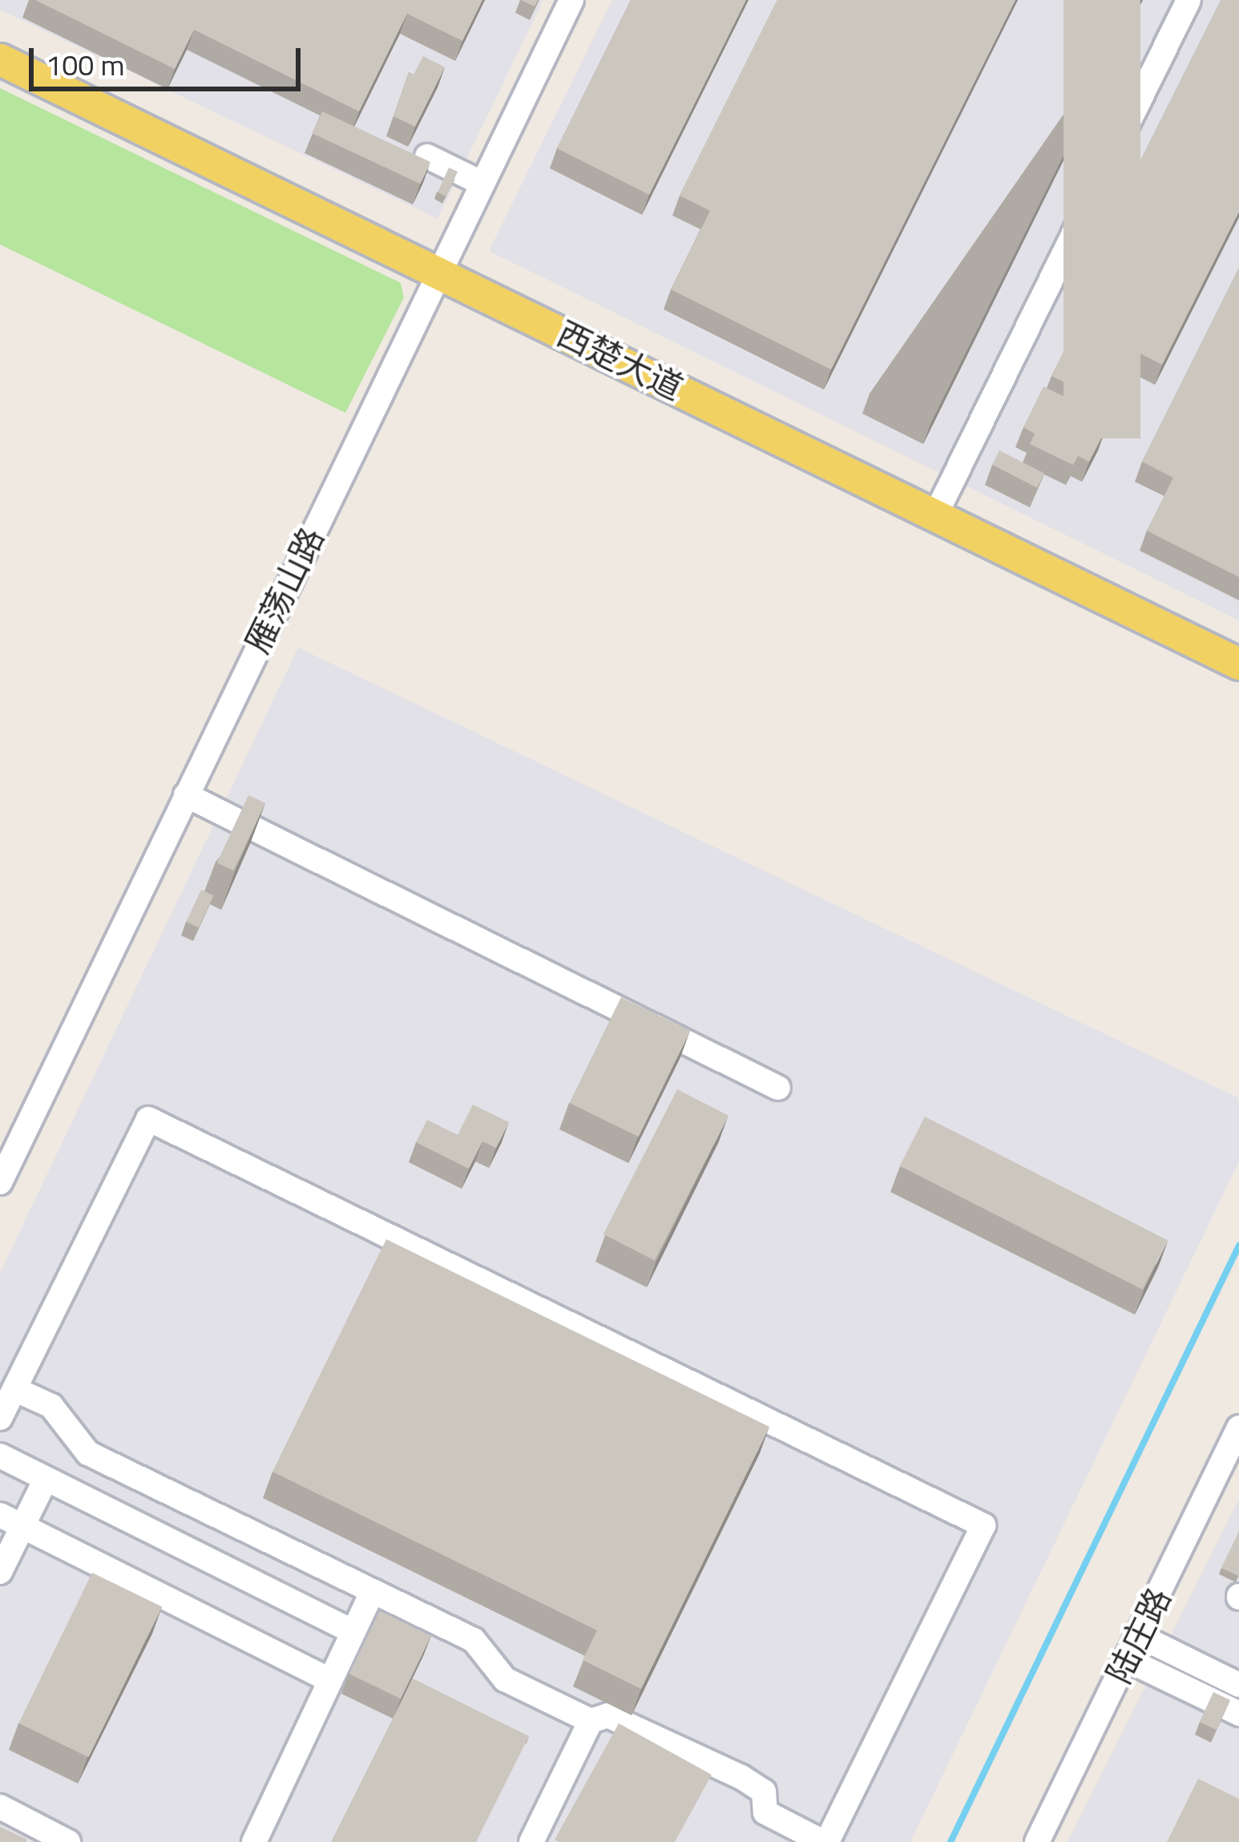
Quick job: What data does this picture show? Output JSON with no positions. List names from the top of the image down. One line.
{"streets":{"main road":["西楚大道"],"street":["雁荡山路","陆庄路"]},"crossings":[["西楚大道","雁荡山路"]],"scale_bar":"100 m"}
